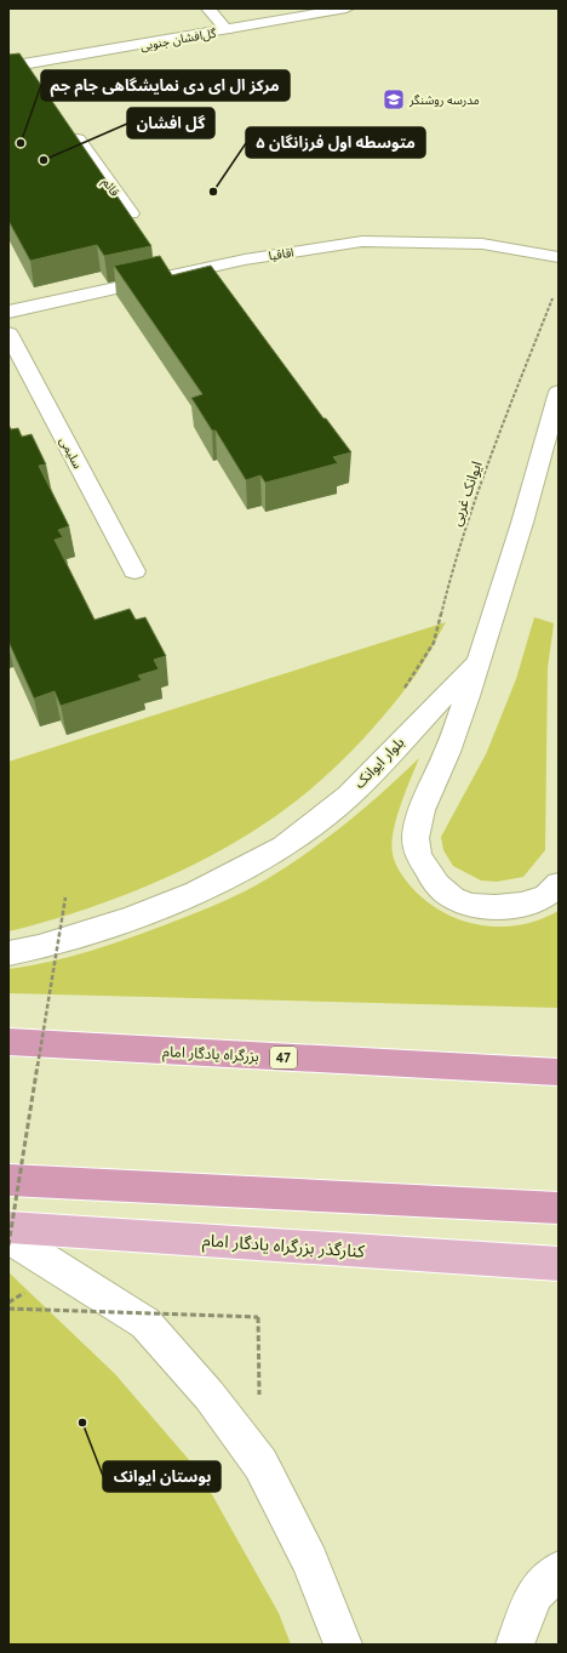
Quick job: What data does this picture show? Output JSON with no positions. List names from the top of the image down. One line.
{"streets":{"highway":["بزرگراه یادگار امام","47"],"main road":["کنارگذر بزرگراه یادگار امام"],"street":["گل‌افشان جنوبی","قائم","اقاقیا","سلیمی","بلوار ایوانک"],"path":["ایوانک غربی"]},"places":{"school or university":["مدرسه روشنگر"],"other":["مرکز ال ای دی نمایشگاهی جام جم","گل افشان","متوسطه اول فرزانگان ۵","بوستان ایوانک"]}}
